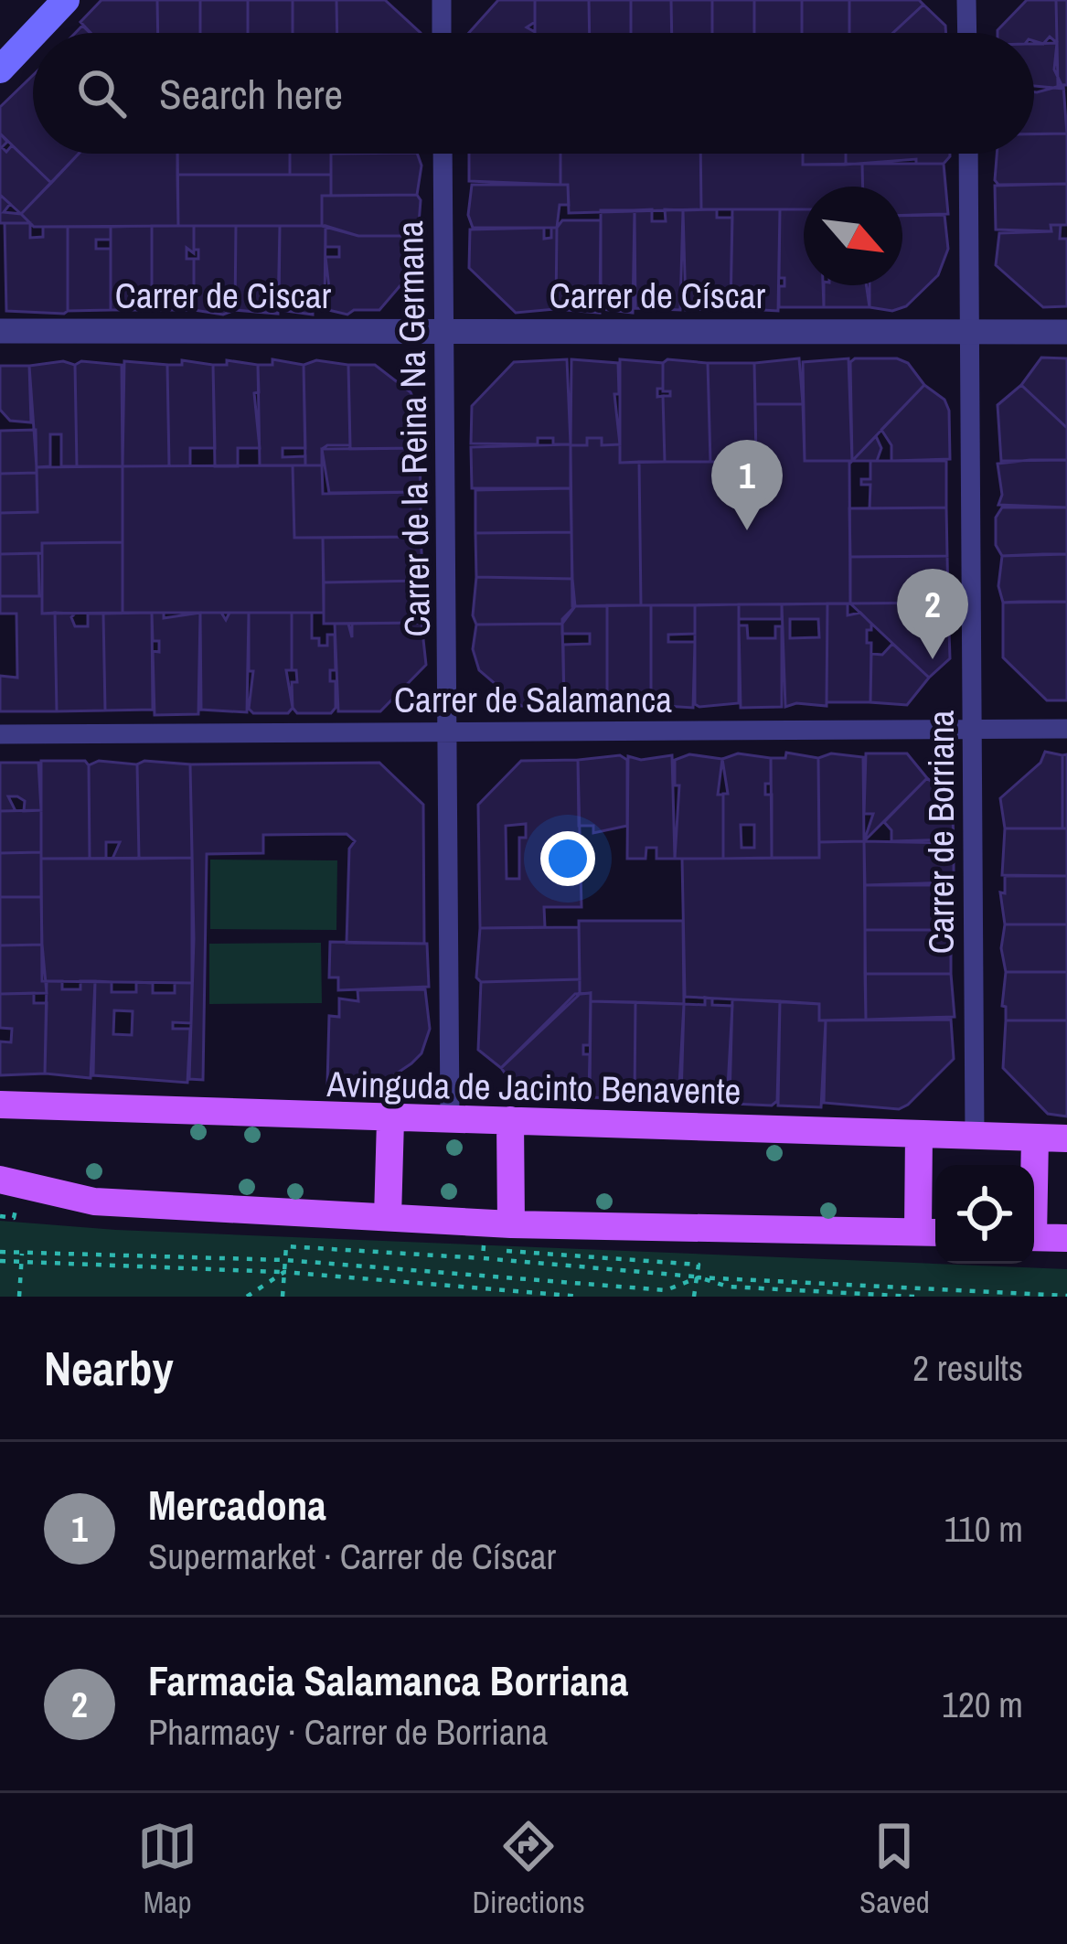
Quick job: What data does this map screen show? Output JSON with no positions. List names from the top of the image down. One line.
{"streets":{"main road":["Avinguda de Jacinto Benavente"],"street":["Carrer de Ciscar","Carrer de Císcar","Carrer de la Reina Na Germana","Carrer de Salamanca","Carrer de Borriana"]},"crossings":[["Carrer de Ciscar","Carrer de Císcar"],["Carrer de Ciscar","Carrer de la Reina Na Germana"],["Carrer de Císcar","Carrer de la Reina Na Germana"],["Carrer de Císcar","Carrer de Borriana"],["Carrer de la Reina Na Germana","Carrer de Salamanca"],["Carrer de la Reina Na Germana","Avinguda de Jacinto Benavente"],["Carrer de Salamanca","Carrer de Borriana"],["Carrer de Borriana","Avinguda de Jacinto Benavente"]],"north":"bottom right","page":{"search":"Search here","pins":["1","2"],"heading":["Nearby","2 results"],"list":[{"mark":"1","name":"Mercadona","note":"Supermarket · Carrer de Císcar","value":"110 m"},{"mark":"2","name":"Farmacia Salamanca Borriana","note":"Pharmacy · Carrer de Borriana","value":"120 m"}],"nav":["Map","Directions","Saved"]}}
